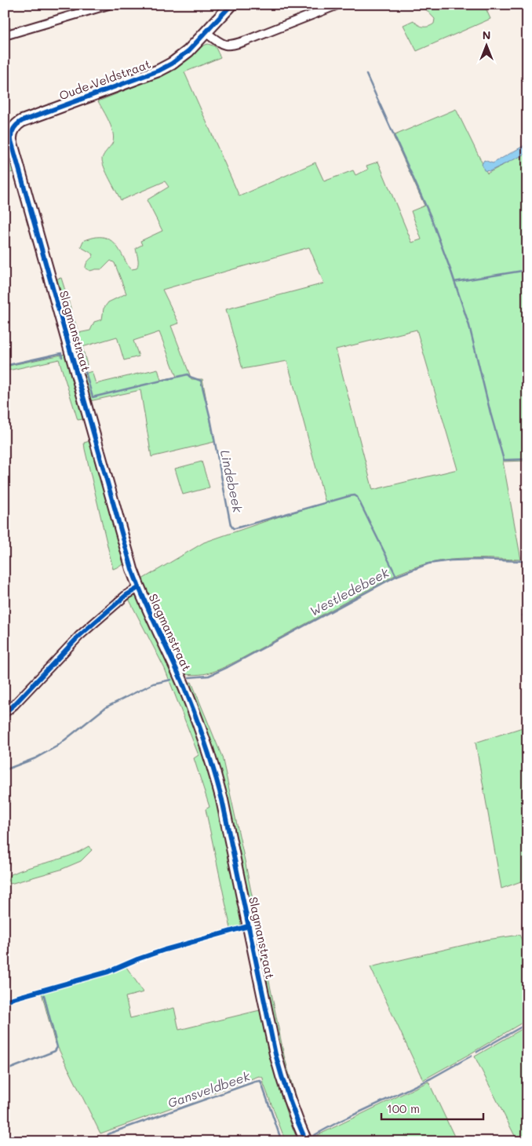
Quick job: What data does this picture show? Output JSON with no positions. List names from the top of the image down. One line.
{"streets":{"main road":["Oude Veldstraat","Slagmanstraat"]},"crossings":[["Oude Veldstraat","Slagmanstraat"]],"water":["Lindebeek","Westledebeek","Gansveldbeek"],"scale_bar":"100 m","north":"top"}
